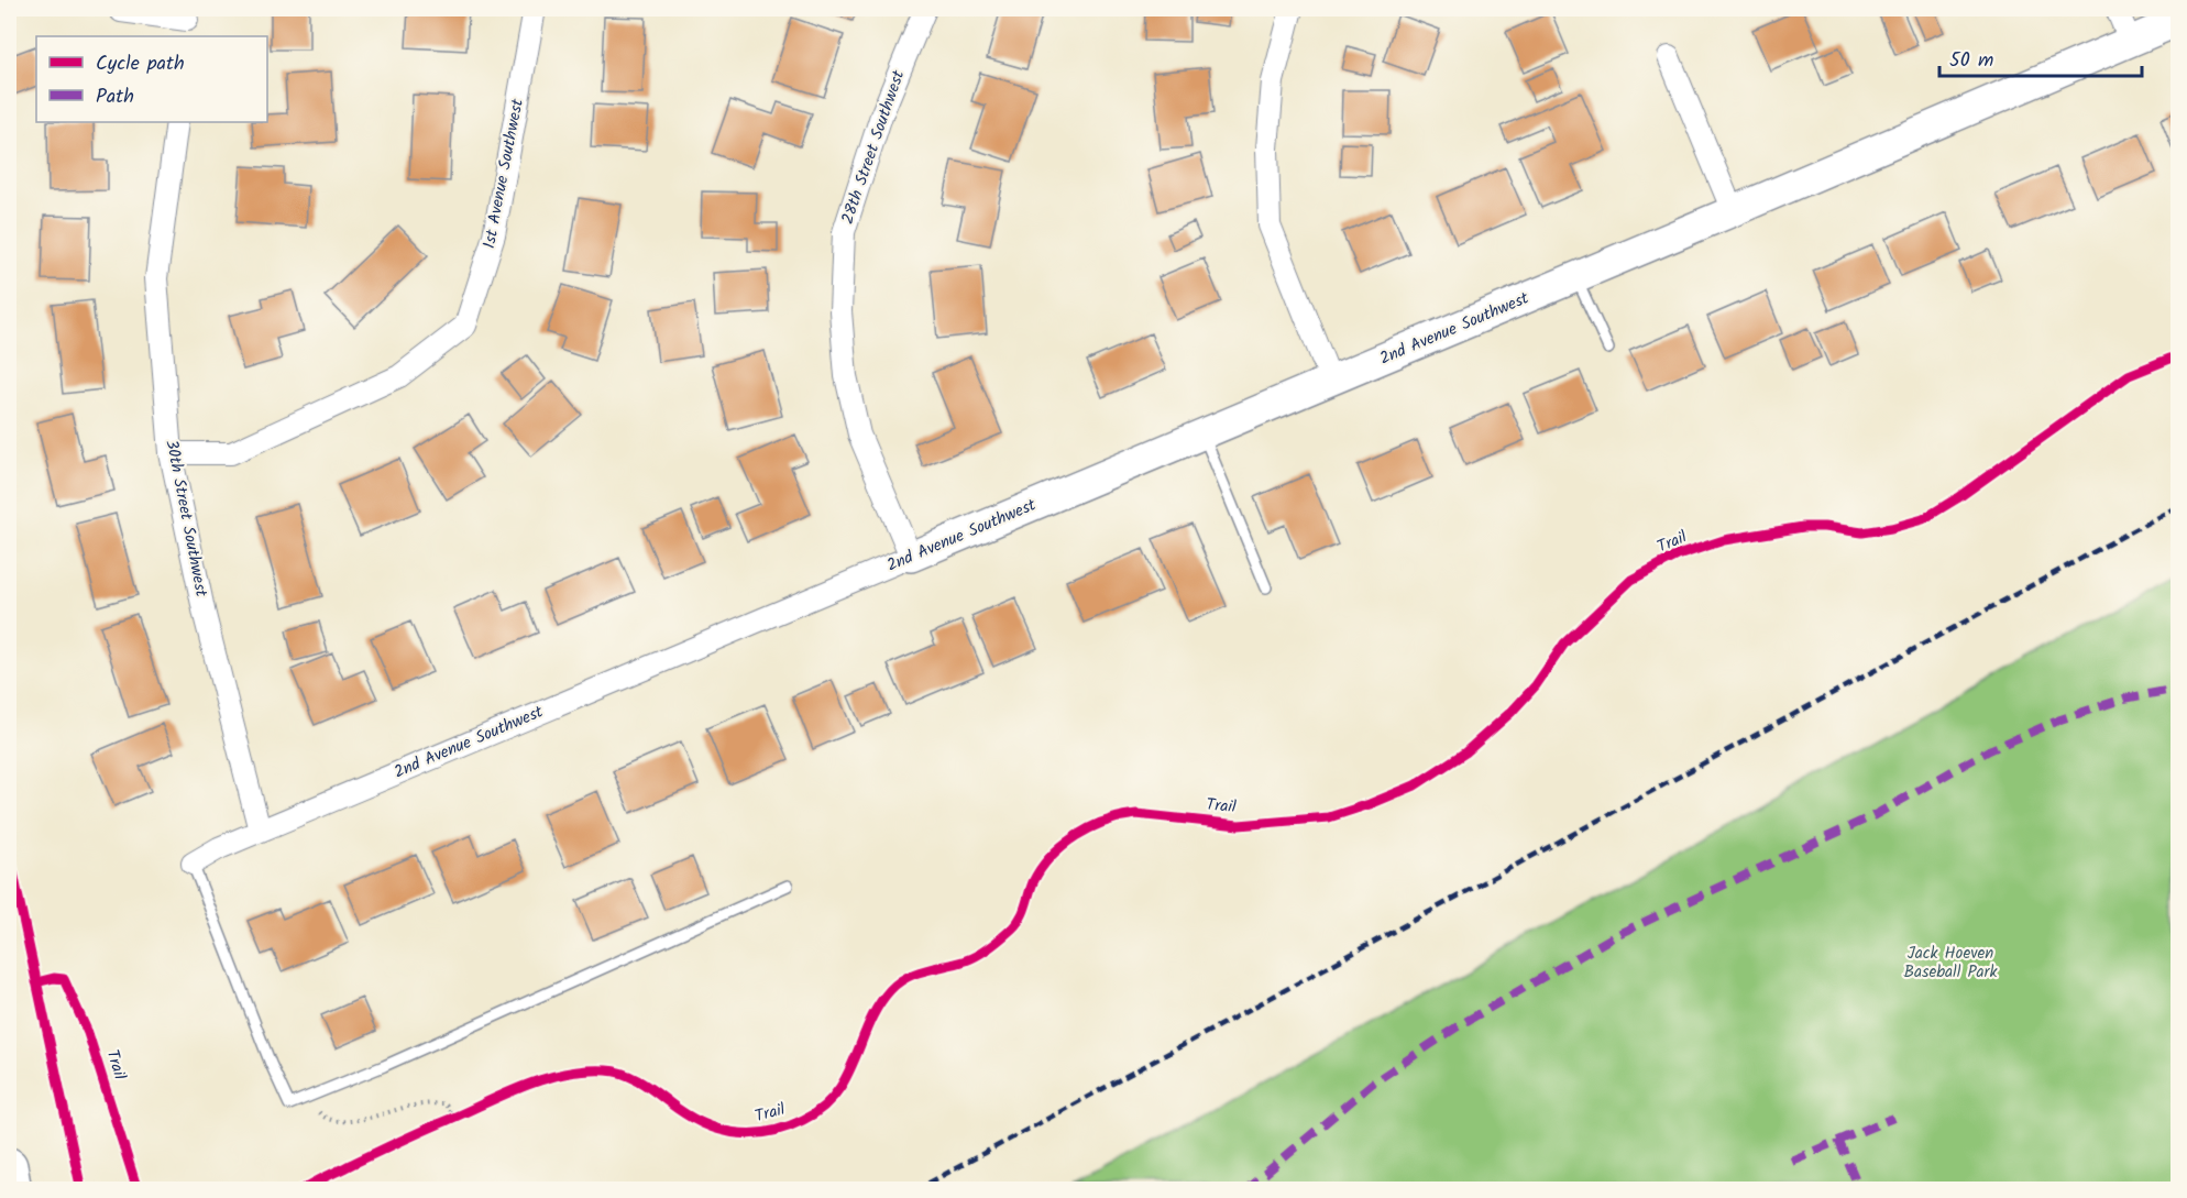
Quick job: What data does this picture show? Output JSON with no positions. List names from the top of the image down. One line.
{"streets":{"street":["28th Street Southwest","1st Avenue Southwest","2nd Avenue Southwest","30th Street Southwest"],"cycle path":["Trail"]},"crossings":[["28th Street Southwest","2nd Avenue Southwest"],["1st Avenue Southwest","30th Street Southwest"],["2nd Avenue Southwest","30th Street Southwest"]],"parks":["Jack Hoeven Baseball Park"],"legend":["Cycle path","Path"],"scale_bar":"50 m"}
